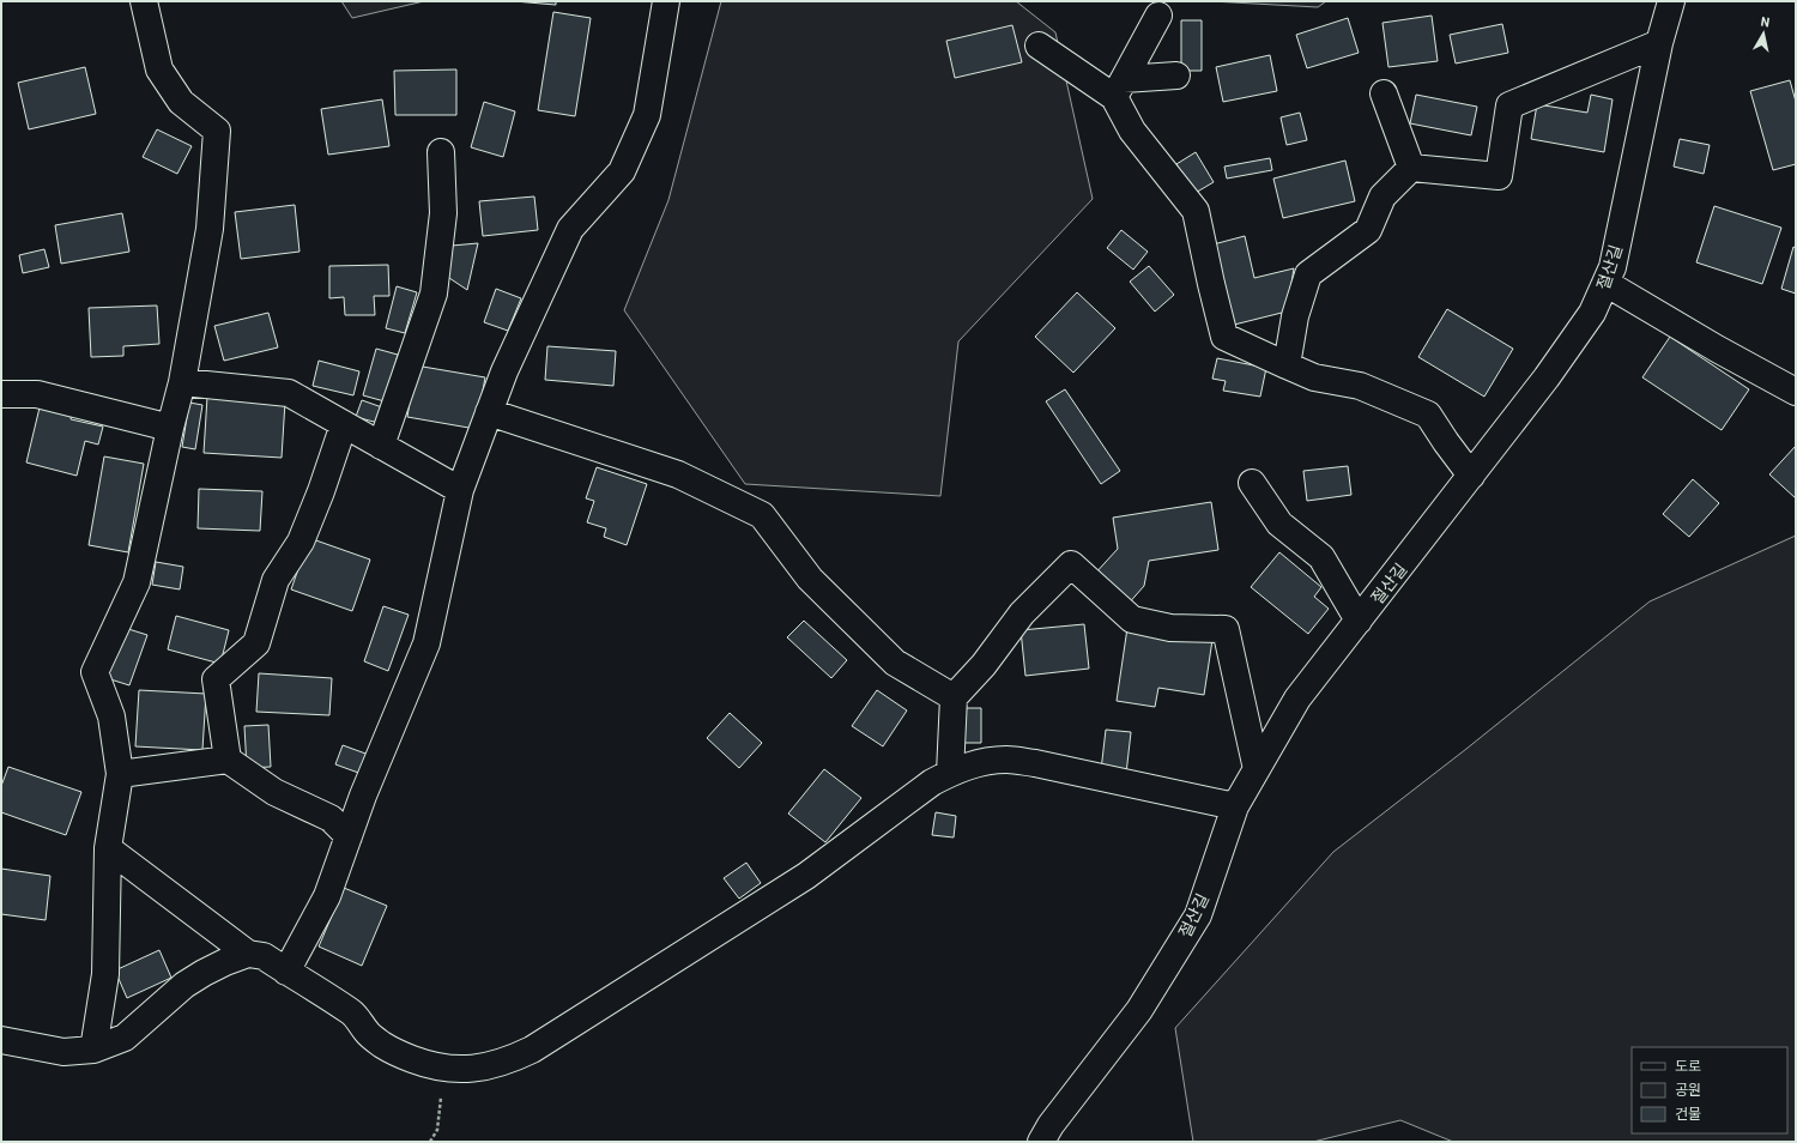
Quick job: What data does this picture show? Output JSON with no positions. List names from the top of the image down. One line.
{"streets":{"street":["절산길"]},"legend":["도로","공원","건물"],"north":"top"}
